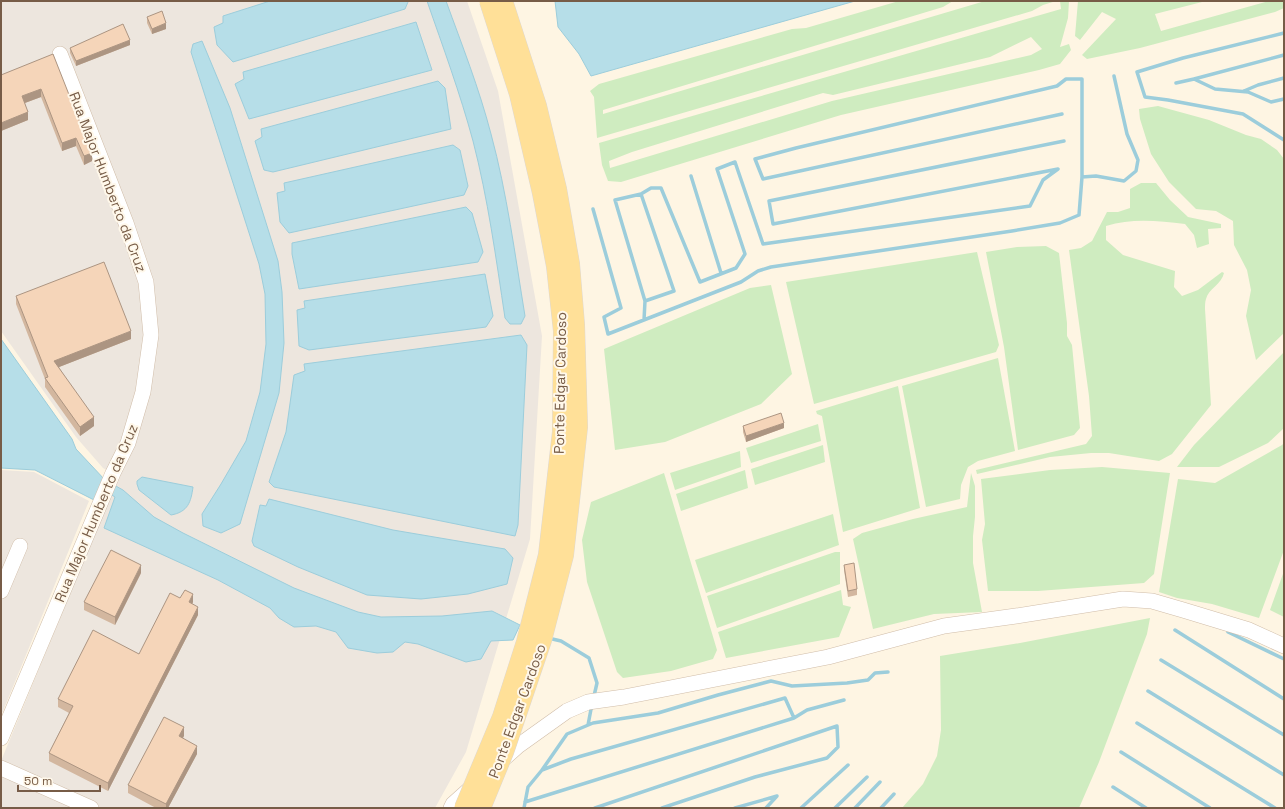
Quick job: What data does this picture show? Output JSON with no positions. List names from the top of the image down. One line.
{"streets":{"main road":["Ponte Edgar Cardoso"],"street":["Rua Major Humberto da Cruz"]},"scale_bar":"50 m"}
